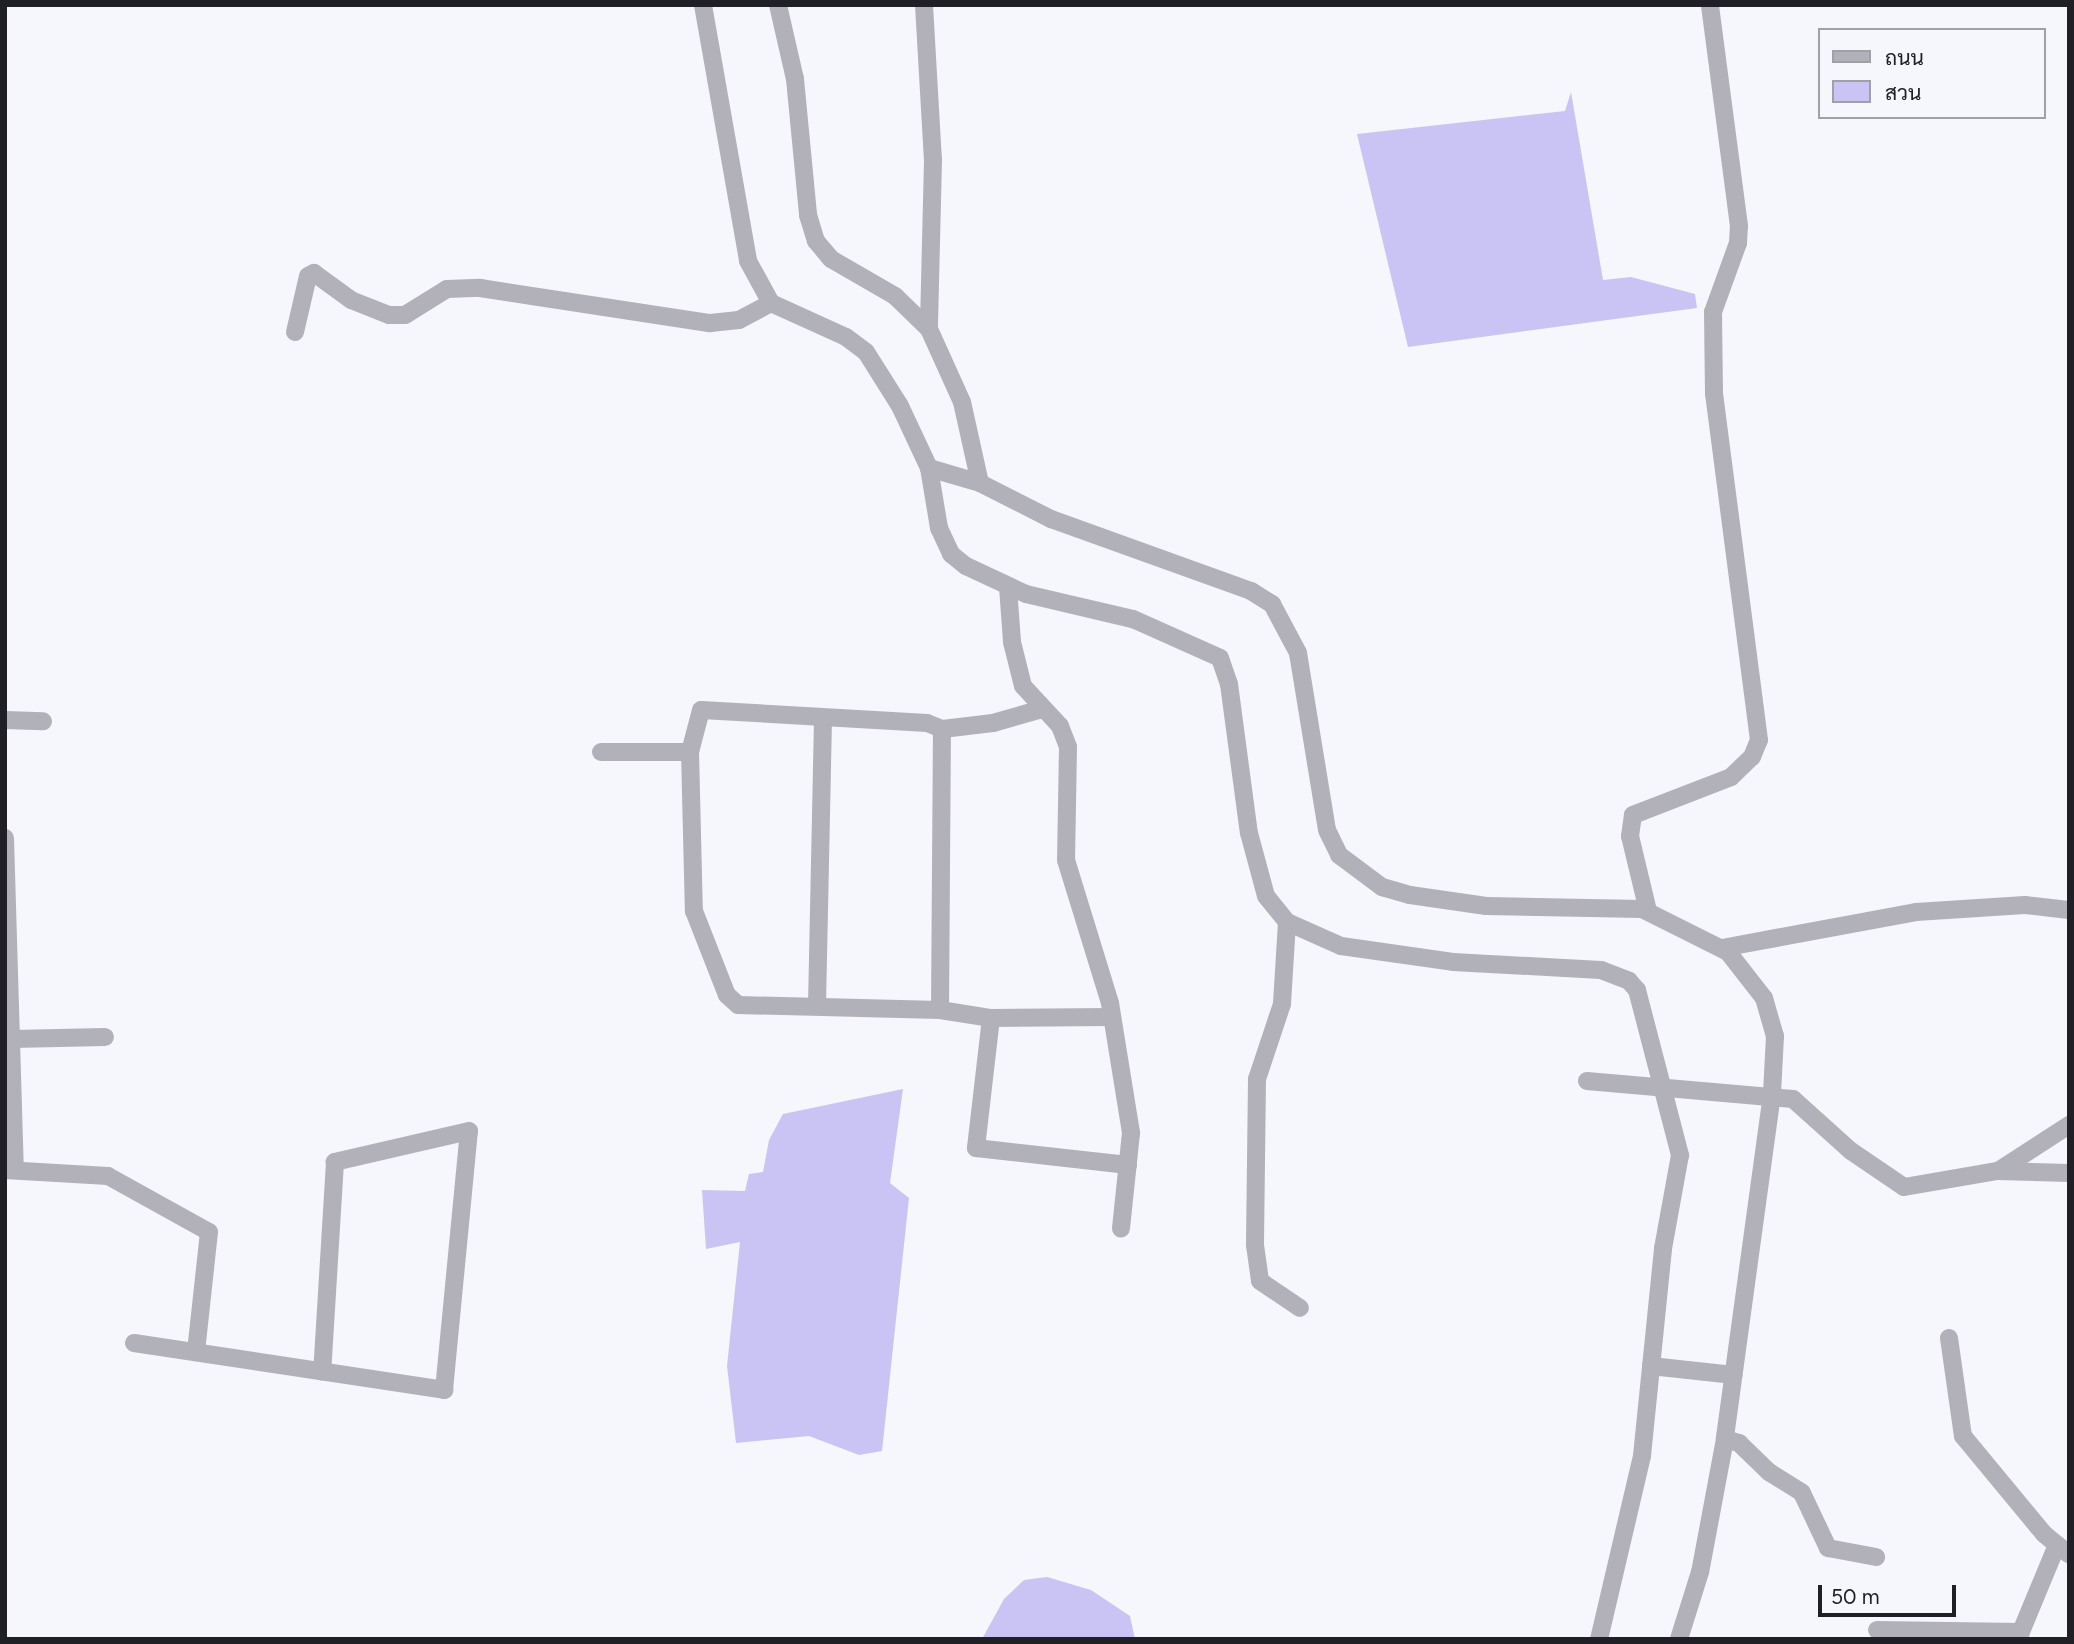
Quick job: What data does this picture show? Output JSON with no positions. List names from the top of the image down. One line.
{"legend":["ถนน","สวน"],"scale_bar":"50 m"}
